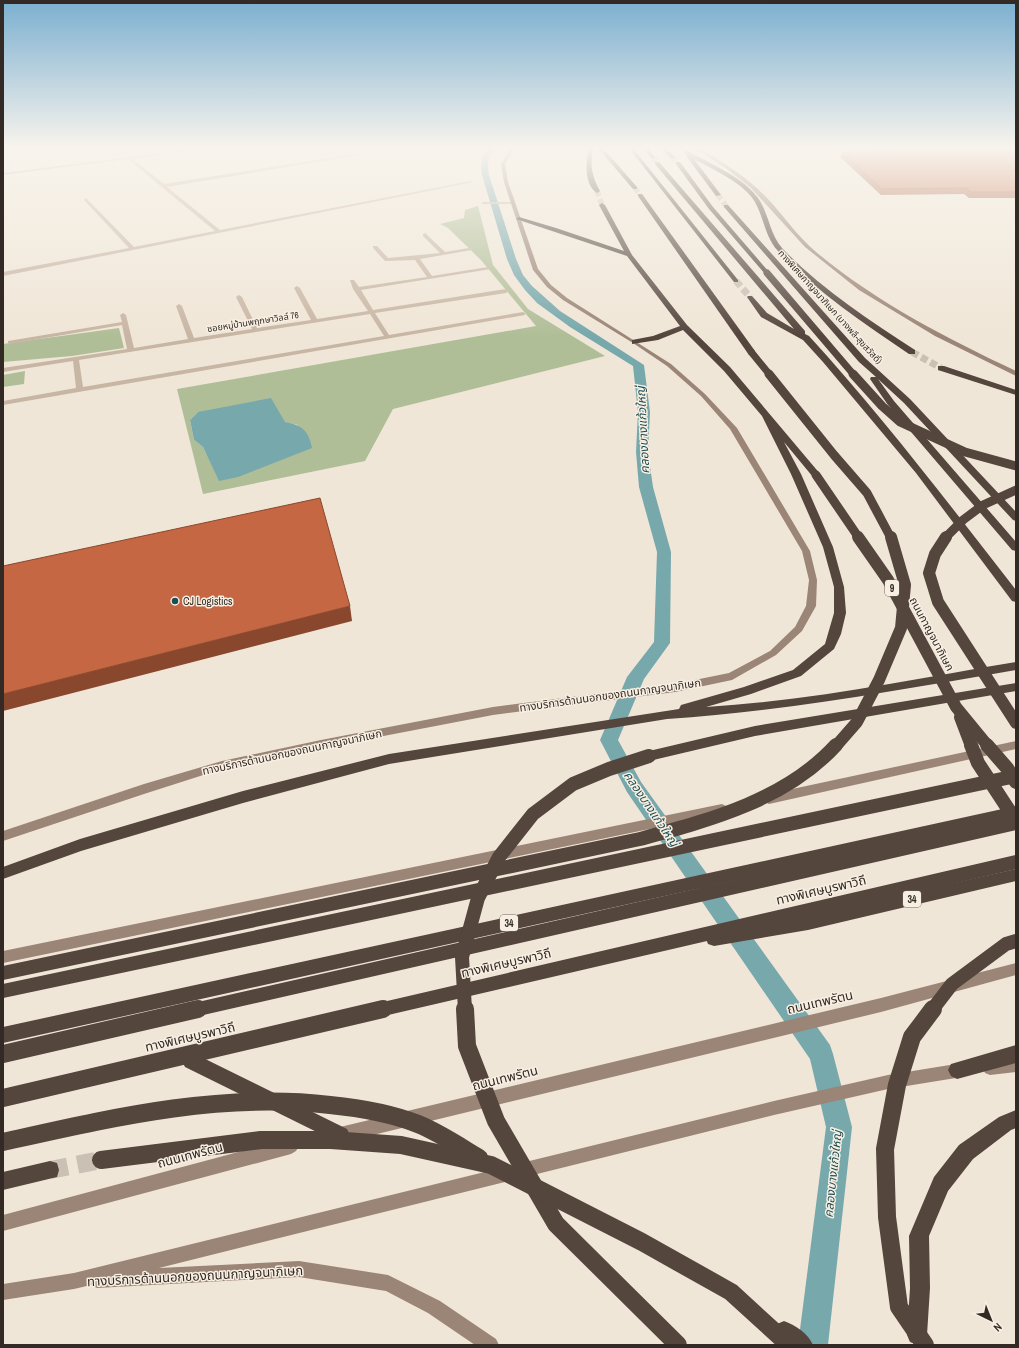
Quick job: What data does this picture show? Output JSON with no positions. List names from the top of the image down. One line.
{"streets":{"highway":["ทางพิเศษกาญจนาภิเษก (บางพลี-สุขสวัสดิ์)","9","ถนนกาญจนาภิเษก","ทางพิเศษบูรพาวิถี","34"],"main road":["ทางบริการด้านนอกของถนนกาญจนาภิเษก","ถนนเทพรัตน"],"street":["ซอยหมู่บ้านพฤกษาวิลล์ 76"]},"water":["คลองบางแก้วใหญ่"],"places":["CJ Logistics"],"north":"bottom right"}
